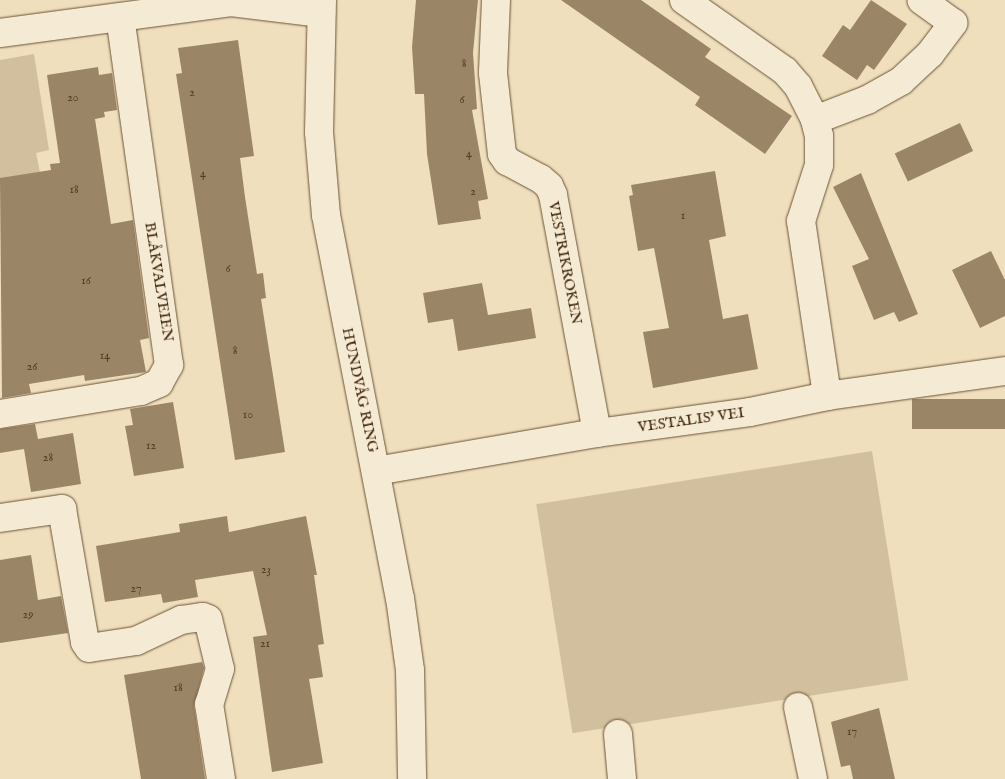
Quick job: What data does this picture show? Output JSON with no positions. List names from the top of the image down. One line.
{"streets":{"street":["VESTRIKROKEN","BLÅKVALVEIEN","HUNDVÅG RING","VESTALIS' VEI"]},"crossings":[["VESTRIKROKEN","VESTALIS' VEI"],["HUNDVÅG RING","VESTALIS' VEI"]],"house_numbers":["8","2","20","6","4","4","18","2","1","6","16","8","14","26","10","12","28","23","27","29","21","18","17"]}
